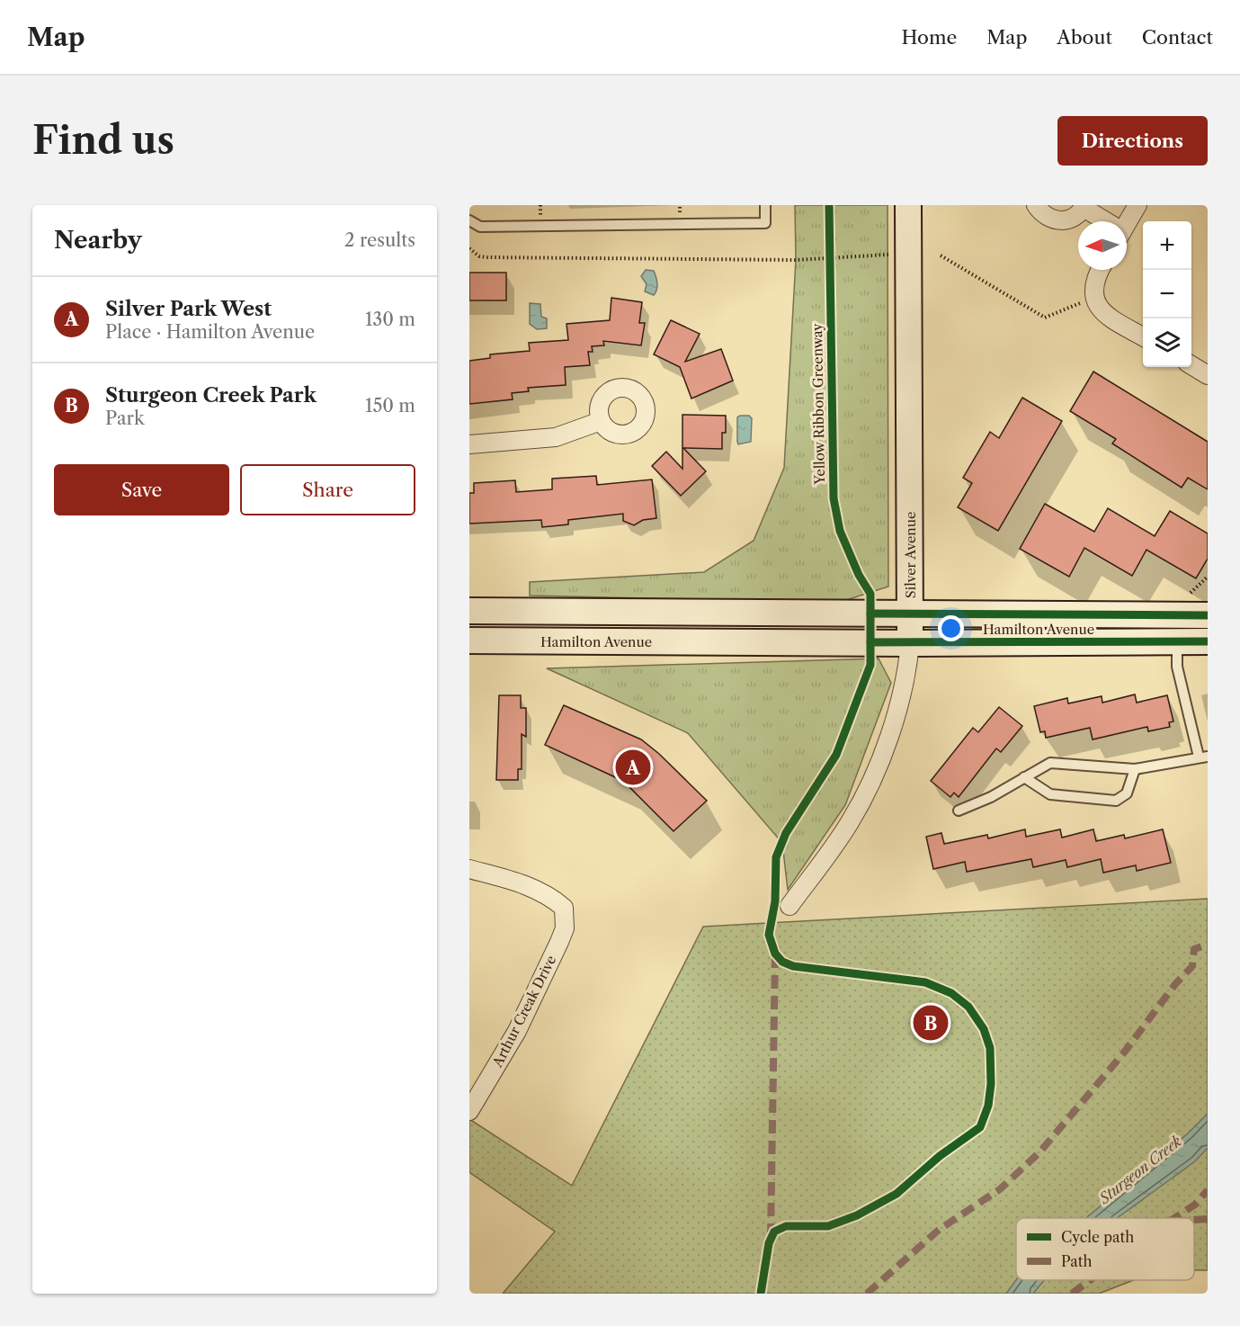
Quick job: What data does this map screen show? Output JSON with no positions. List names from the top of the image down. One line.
{"streets":{"street":["Silver Avenue","Hamilton Avenue","Arthur Creak Drive"],"cycle path":["Yellow Ribbon Greenway"]},"crossings":[["Silver Avenue","Hamilton Avenue"]],"water":["Sturgeon Creek"],"legend":["Cycle path","Path"],"north":"left","page":{"header":"Map","nav":["Home","Map","About","Contact"],"buttons":["Directions",["Save","Share"]],"title":"Find us","heading":["Nearby","2 results"],"map_buttons":["+","−"],"list":[{"mark":"A","name":"Silver Park West","note":"Place · Hamilton Avenue","value":"130 m"},{"mark":"B","name":"Sturgeon Creek Park","note":"Park","value":"150 m"}],"pins":["A","B"]}}
